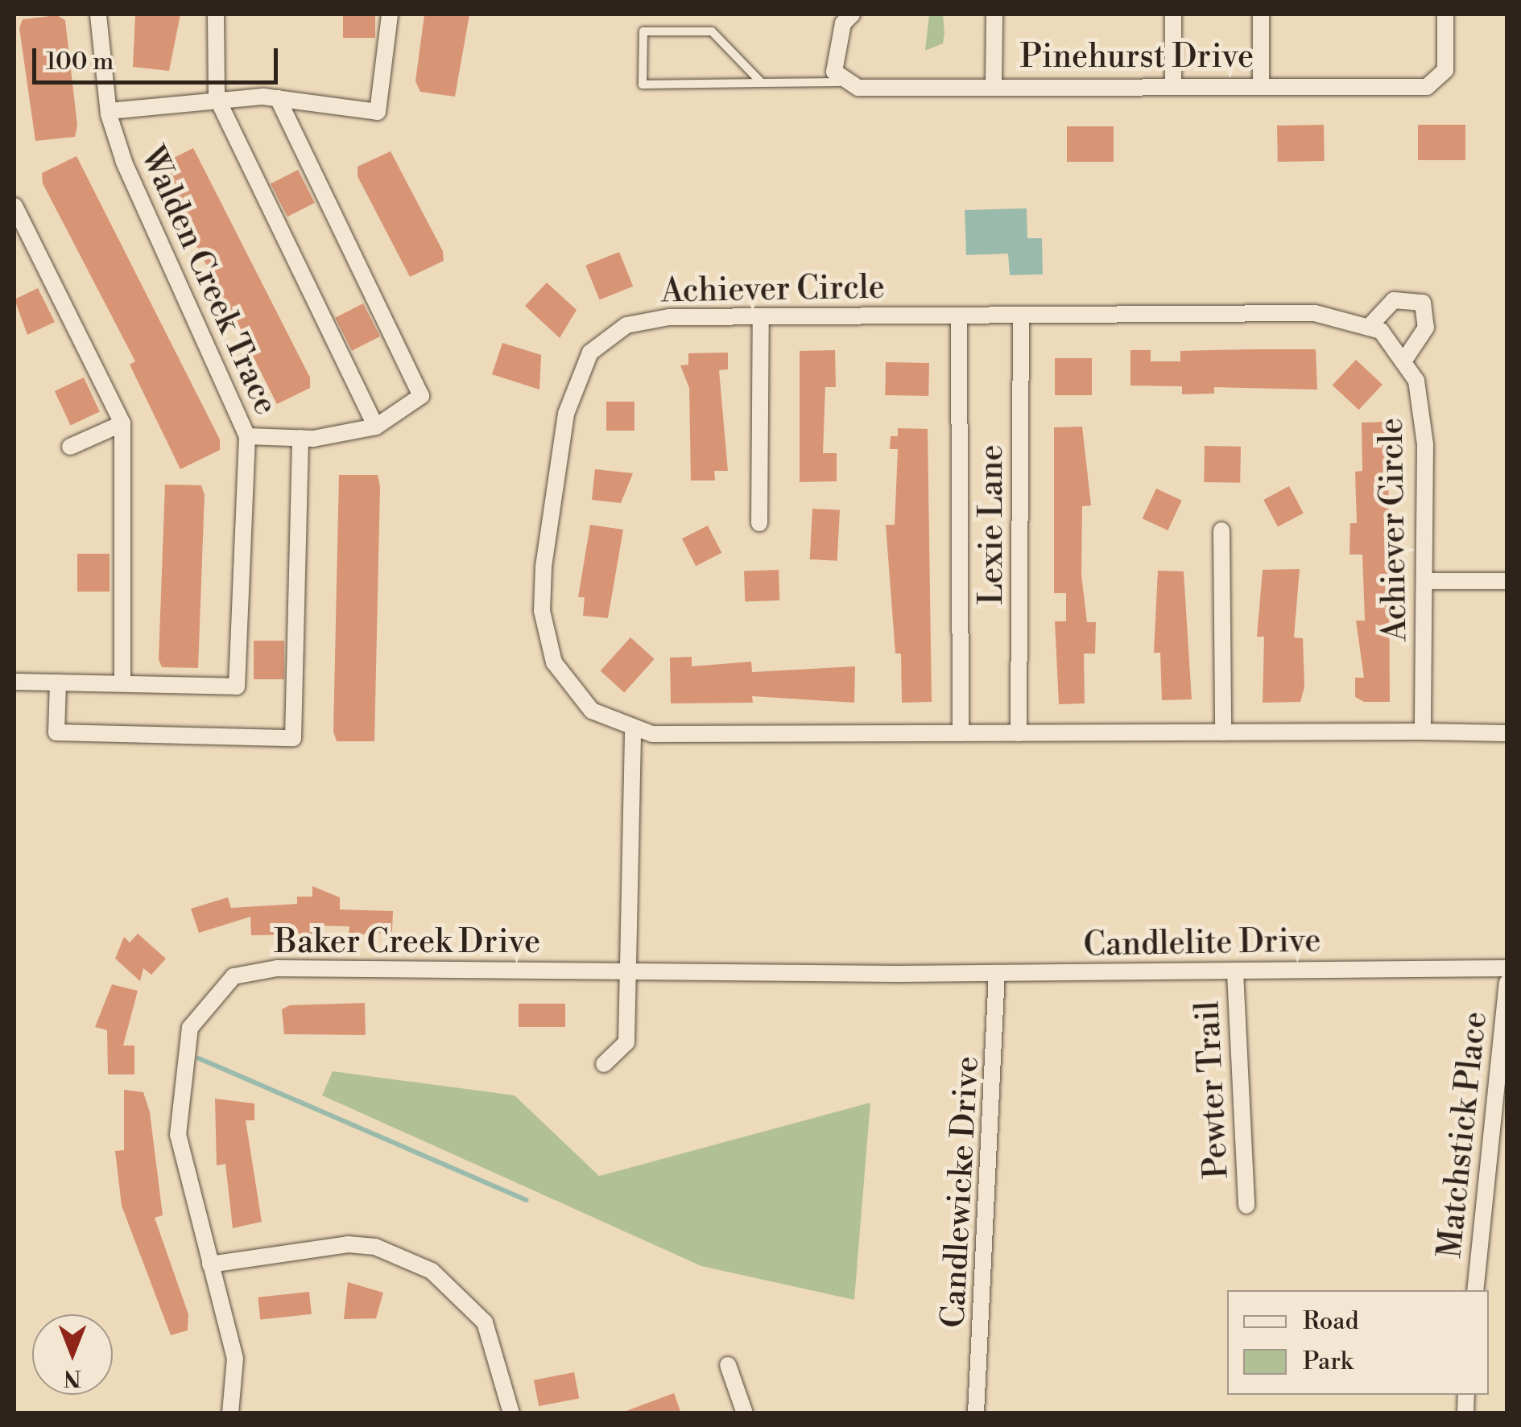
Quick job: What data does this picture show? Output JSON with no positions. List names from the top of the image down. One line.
{"streets":{"street":["Pinehurst Drive","Walden Creek Trace","Achiever Circle","Lexie Lane","Baker Creek Drive","Candlelite Drive","Pewter Trail","Matchstick Place","Candlewicke Drive"]},"crossings":[["Achiever Circle","Lexie Lane"],["Baker Creek Drive","Candlelite Drive"],["Candlelite Drive","Pewter Trail"],["Candlelite Drive","Candlewicke Drive"]],"legend":["Road","Park"],"scale_bar":"100 m","north":"bottom"}
